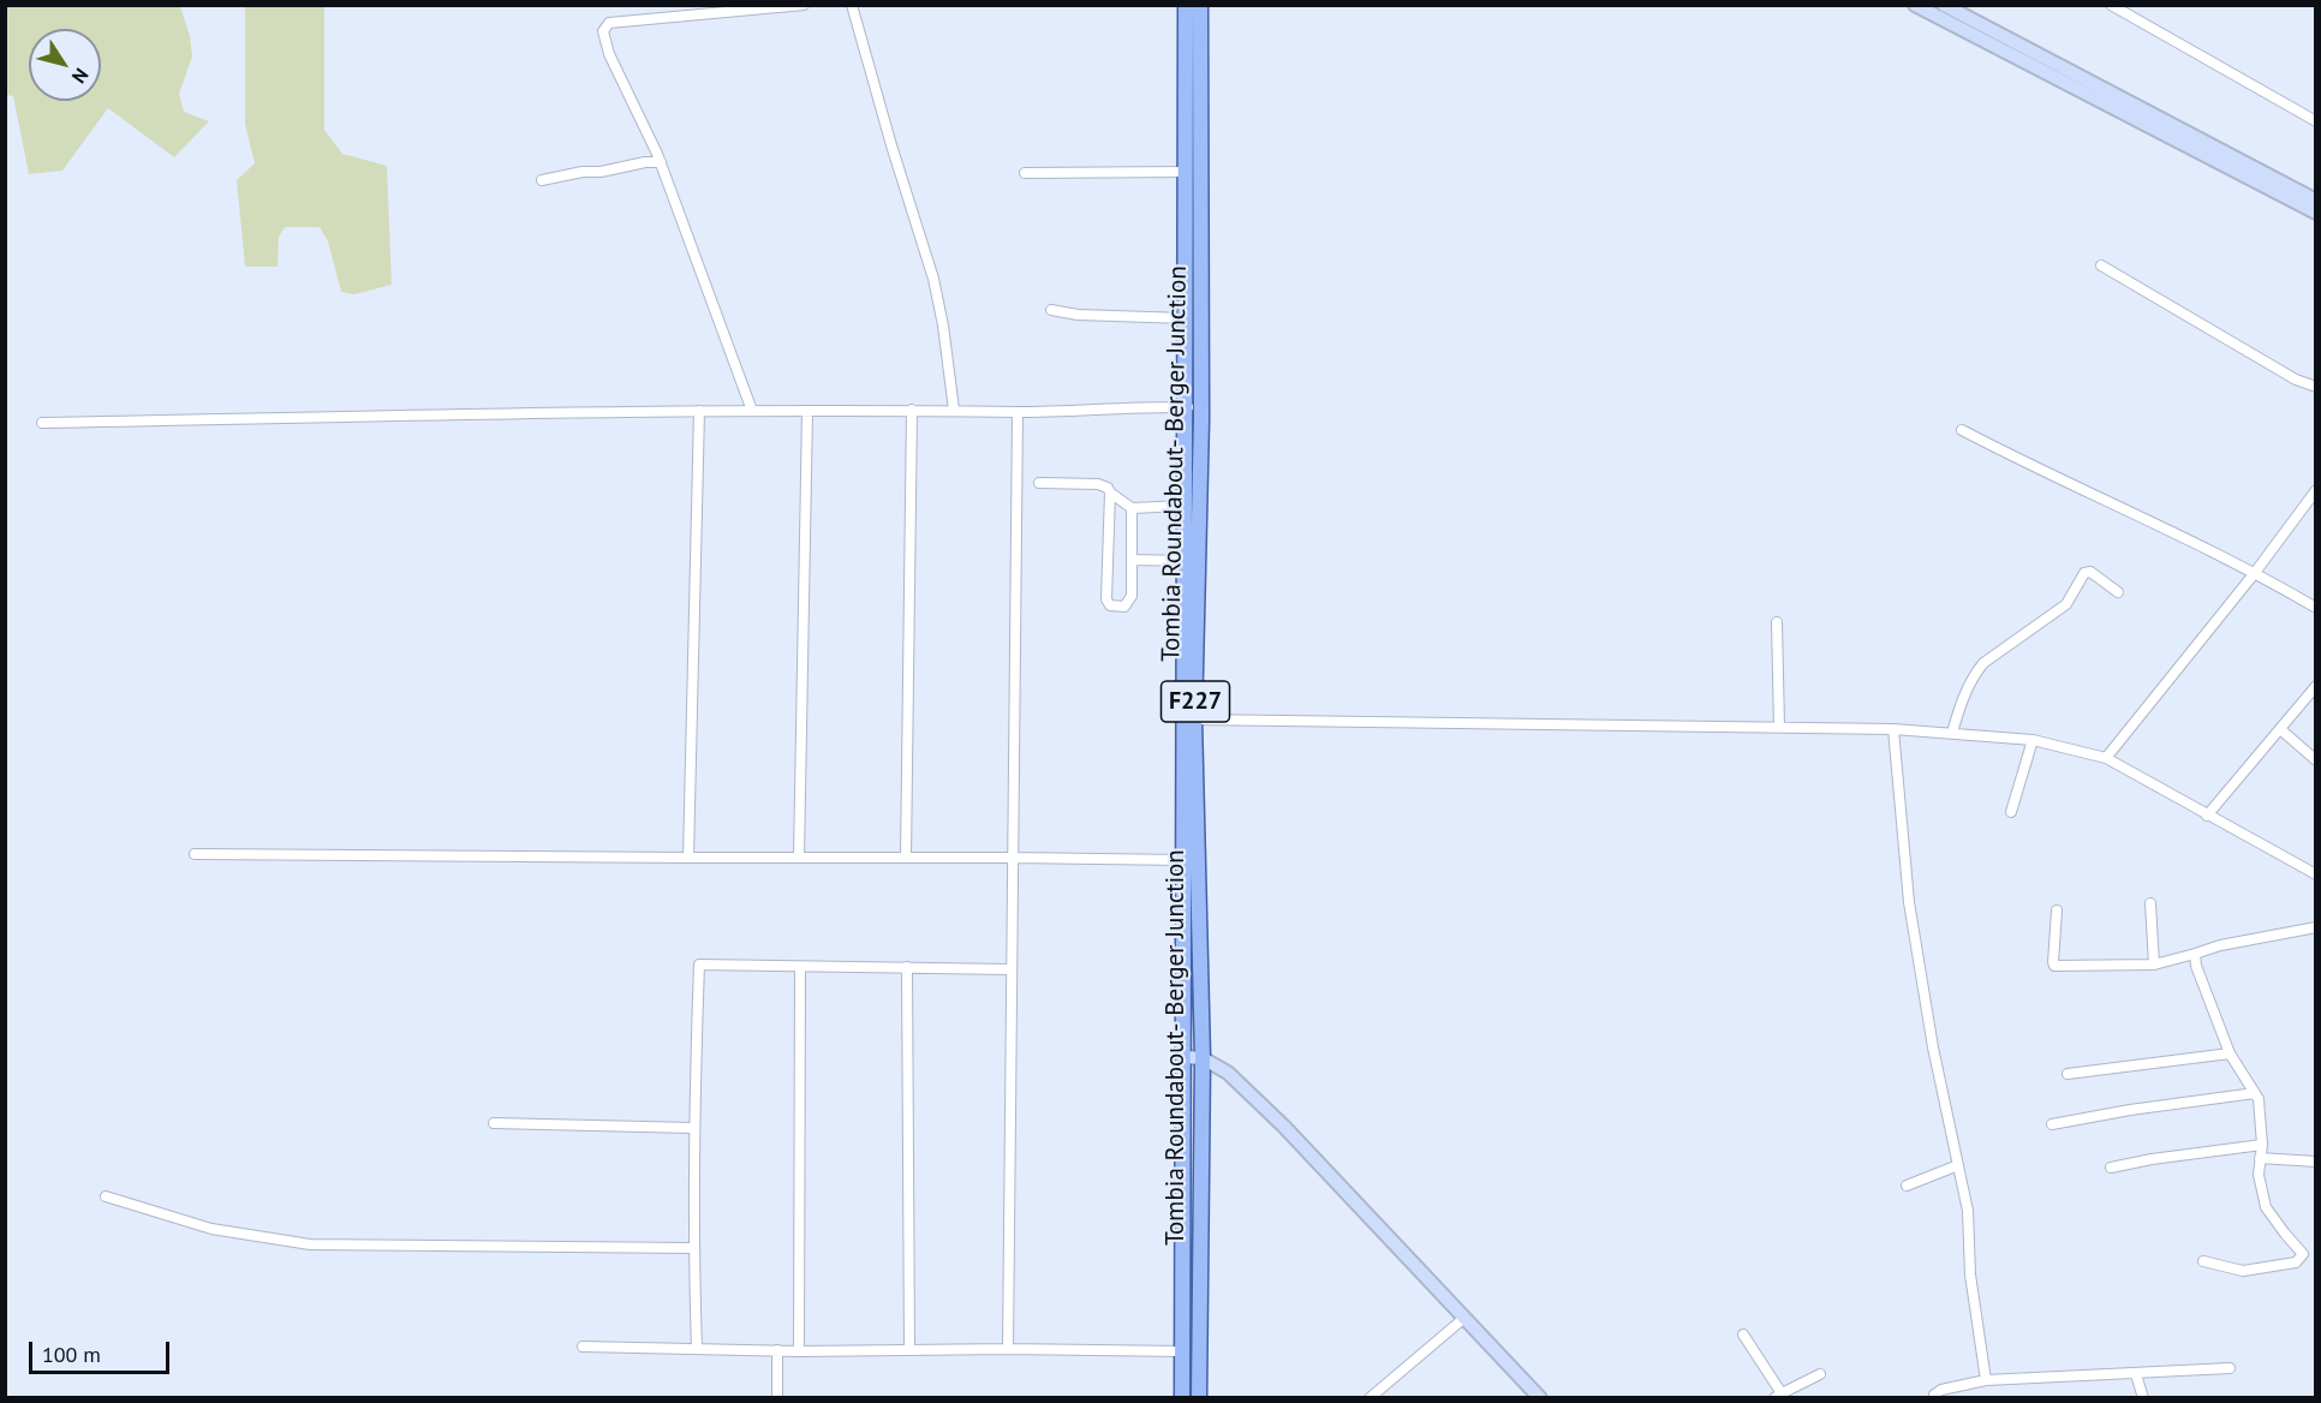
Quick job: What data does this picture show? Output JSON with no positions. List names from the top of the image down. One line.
{"streets":{"main road":["Tombia Roundabout- Berger Junction","F227"]},"scale_bar":"100 m","north":"bottom right"}
